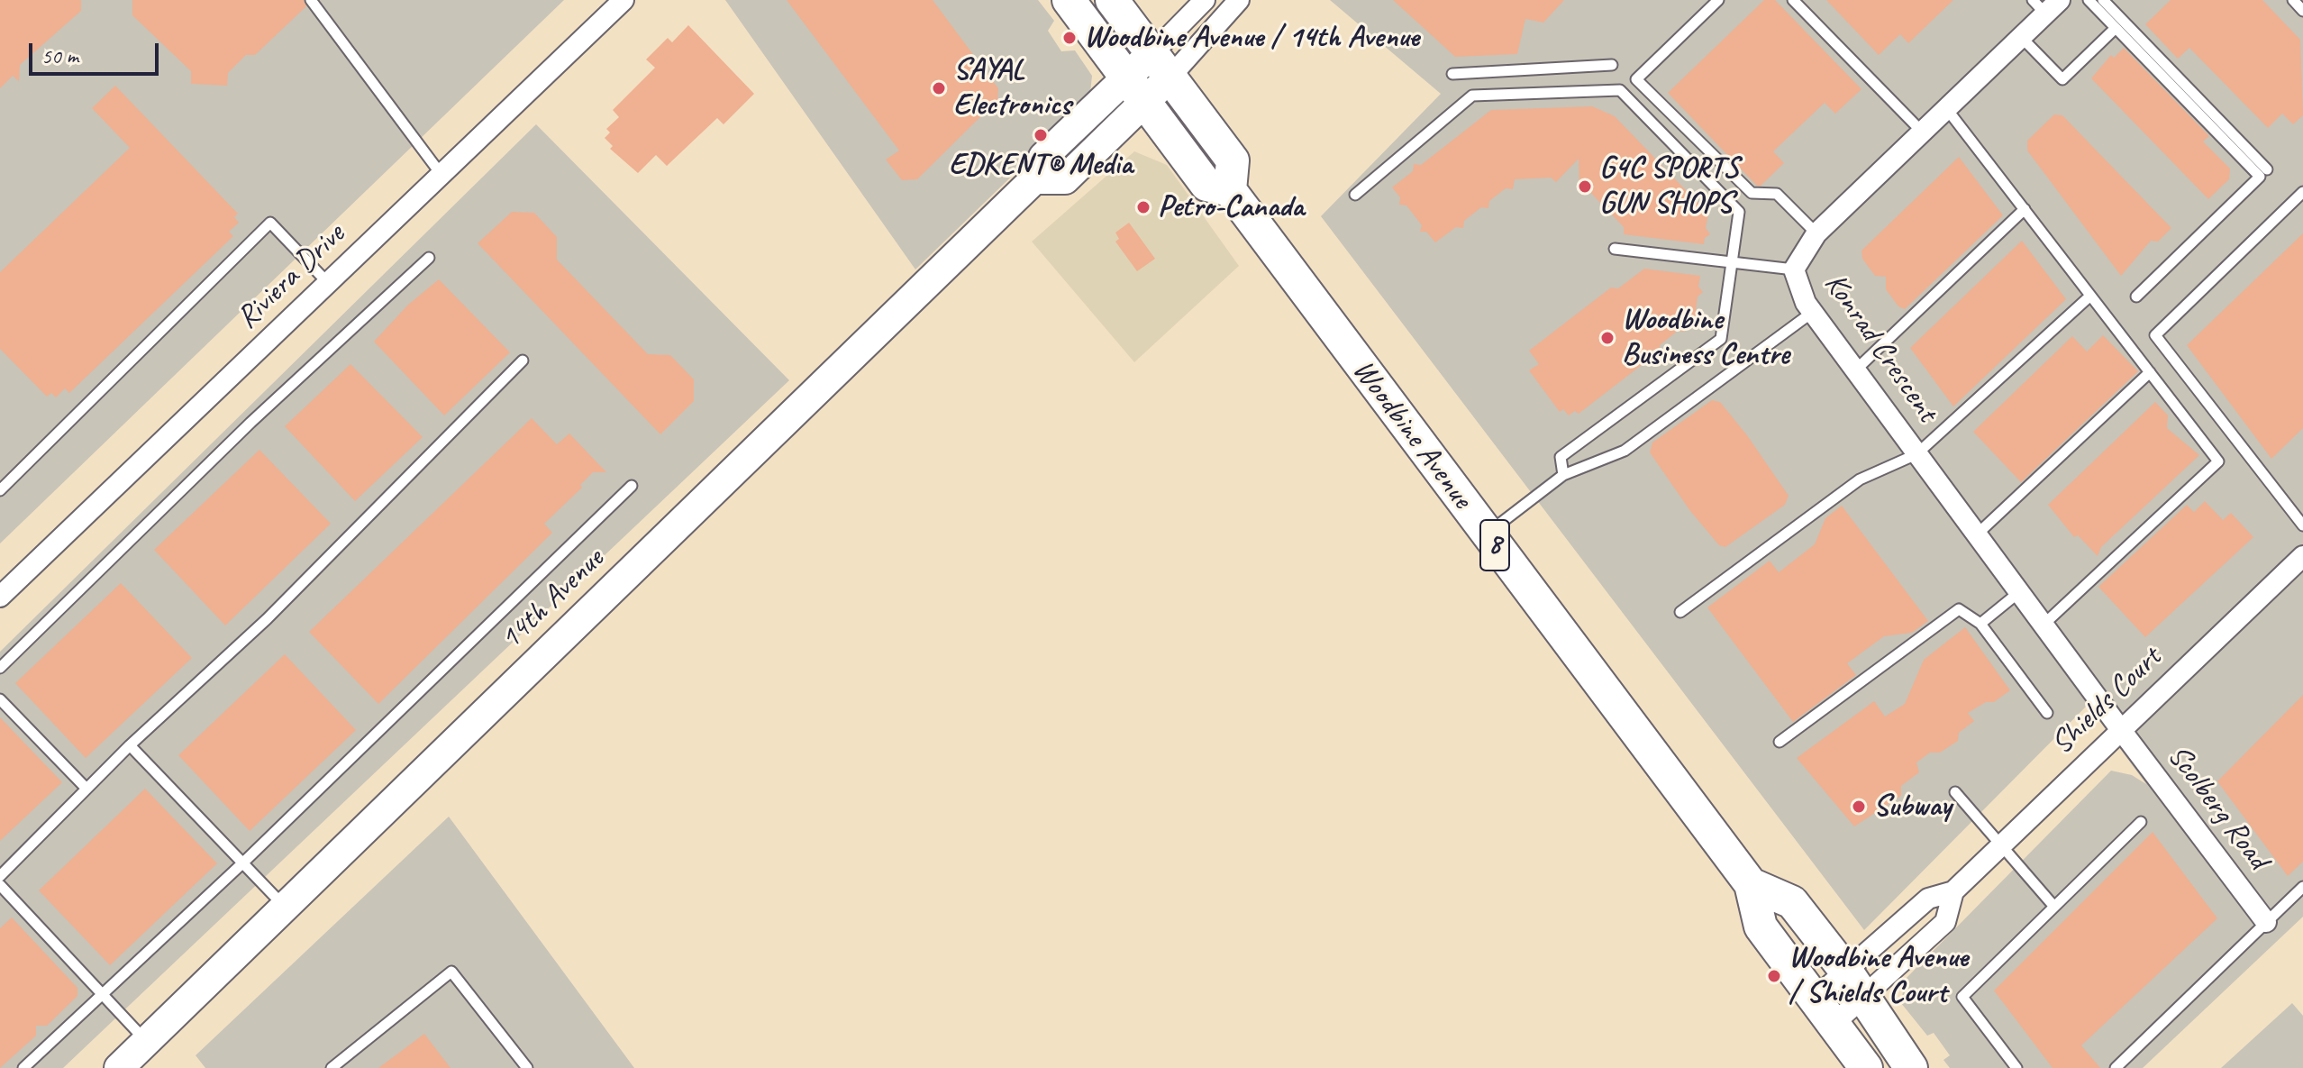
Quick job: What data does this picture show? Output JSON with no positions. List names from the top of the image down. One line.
{"streets":{"main road":["Woodbine Avenue","8","14th Avenue"],"street":["Riviera Drive","Konrad Crescent","Shields Court","Scolberg Road"]},"crossings":[["Konrad Crescent","Shields Court"],["Konrad Crescent","Scolberg Road"],["Woodbine Avenue","14th Avenue"],["Woodbine Avenue","Shields Court"],["Shields Court","Scolberg Road"]],"places":["Woodbine Avenue / 14th Avenue","SAYAL Electronics","EDKENT® Media","G4C SPORTS GUN SHOPS","Petro-Canada","Woodbine Business Centre","Subway","Woodbine Avenue / Shields Court"],"scale_bar":"50 m"}
